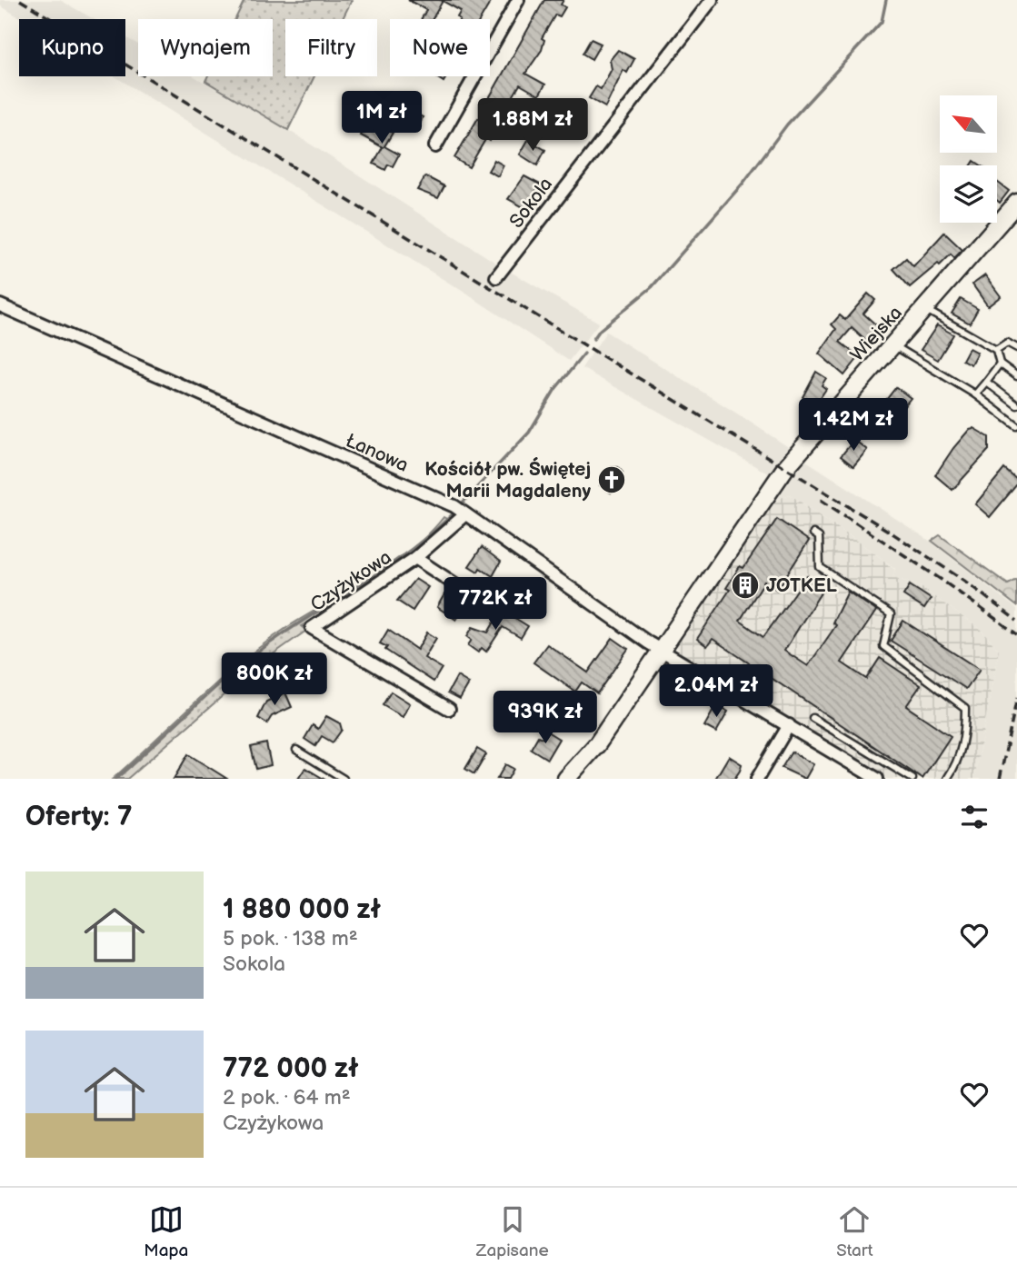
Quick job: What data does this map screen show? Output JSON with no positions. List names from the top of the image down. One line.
{"streets":{"street":["Sokola","Wiejska","Łanowa","Czyżykowa"]},"crossings":[["Wiejska","Łanowa"],["Łanowa","Czyżykowa"]],"places":{"church":["Kościół pw. Świętej Marii Magdaleny"],"building":["JOTKEL"]},"north":"top left","page":{"chip":["Kupno","Wynajem","Filtry","Nowe"],"price":["1M zł","1.88M zł","1.42M zł","772K zł","800K zł","2.04M zł","939K zł"],"heading":"Oferty: 7","list":[{"name":"1 880 000 zł","note":"5 pok. · 138 m² · Sokola"},{"name":"772 000 zł","note":"2 pok. · 64 m² · Czyżykowa"}],"tabs":["Mapa","Zapisane","Start"]}}
